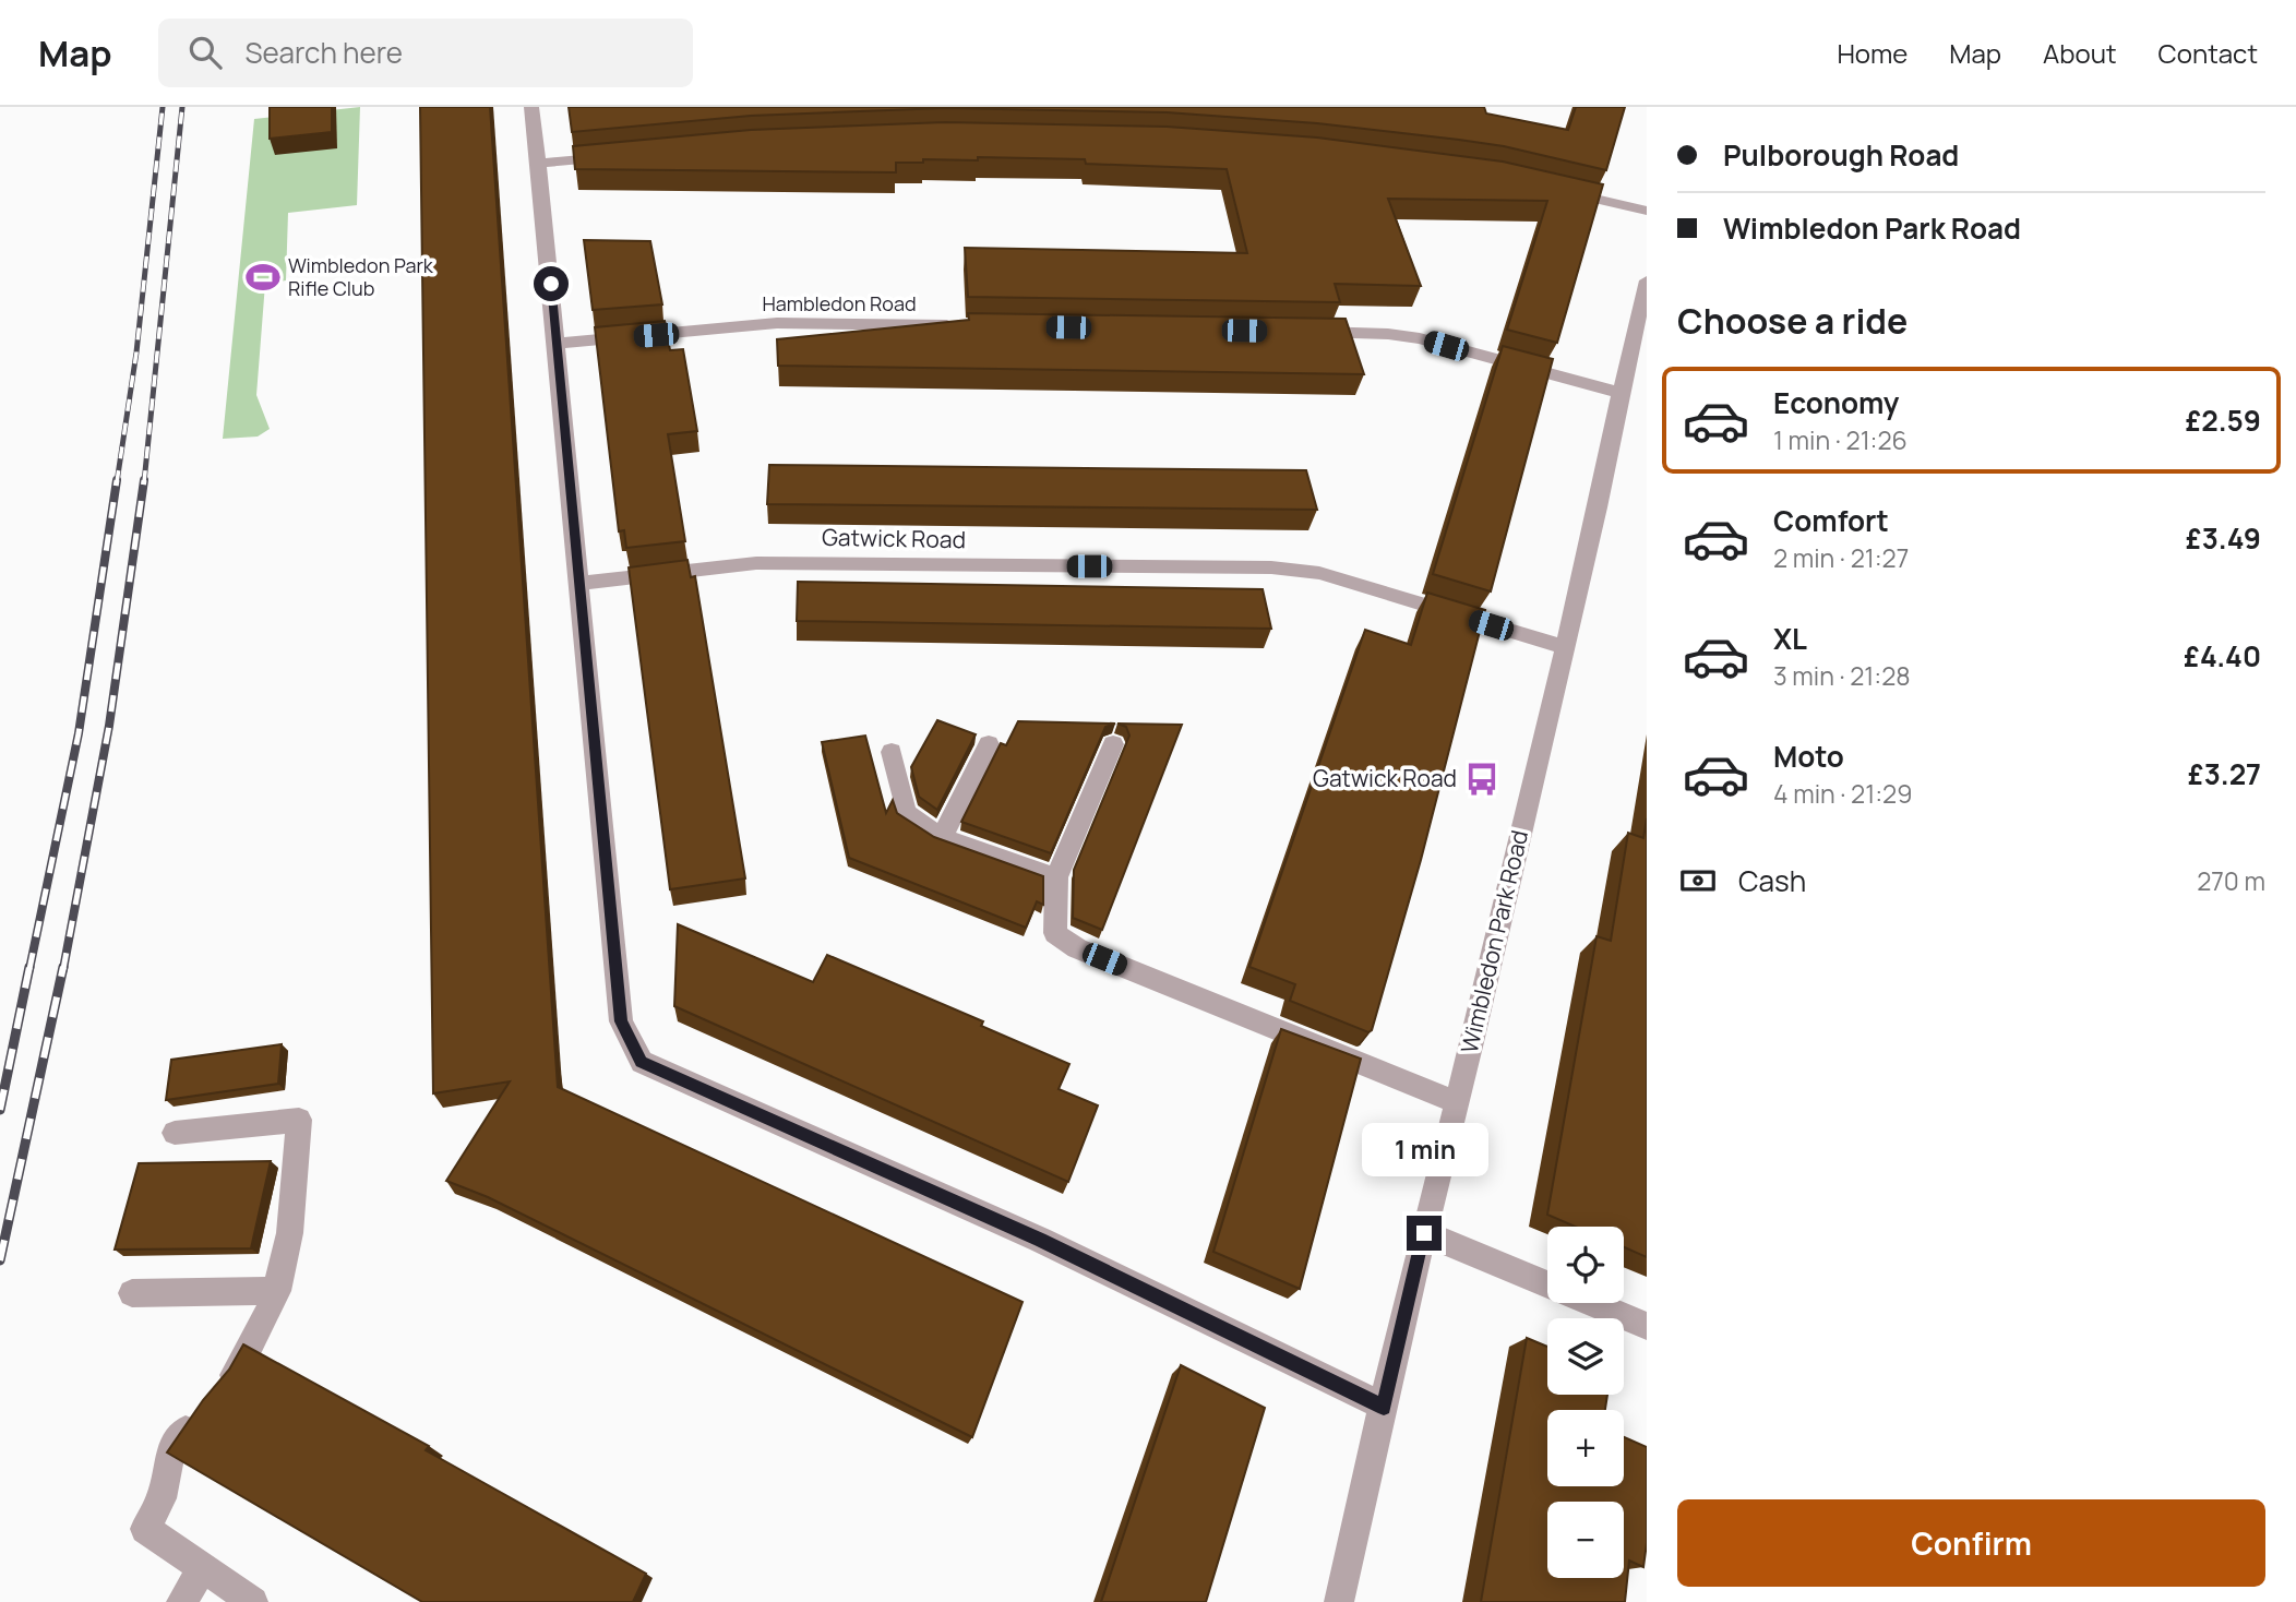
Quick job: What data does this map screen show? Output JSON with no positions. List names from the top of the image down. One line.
{"streets":{"street":["Hambledon Road","Gatwick Road","Wimbledon Park Road"]},"crossings":[["Gatwick Road","Wimbledon Park Road"]],"places":{"sports":["Wimbledon Park Rifle Club"],"bus stop":["Gatwick Road"]},"page":{"header":"Map","search":"Search here","nav":["Home","Map","About","Contact"],"banner":["Pulborough Road","Wimbledon Park Road"],"heading":"Choose a ride","list":[{"name":"Economy","note":"1 min · 21:26","value":"£2.59"},{"name":"Comfort","note":"2 min · 21:27","value":"£3.49"},{"name":"XL","note":"3 min · 21:28","value":"£4.40"},{"name":"Moto","note":"4 min · 21:29","value":"£3.27"}],"pay":["Cash","270 m"],"bubble":"1 min","map_buttons":["+","−"],"buttons":"Confirm"}}
